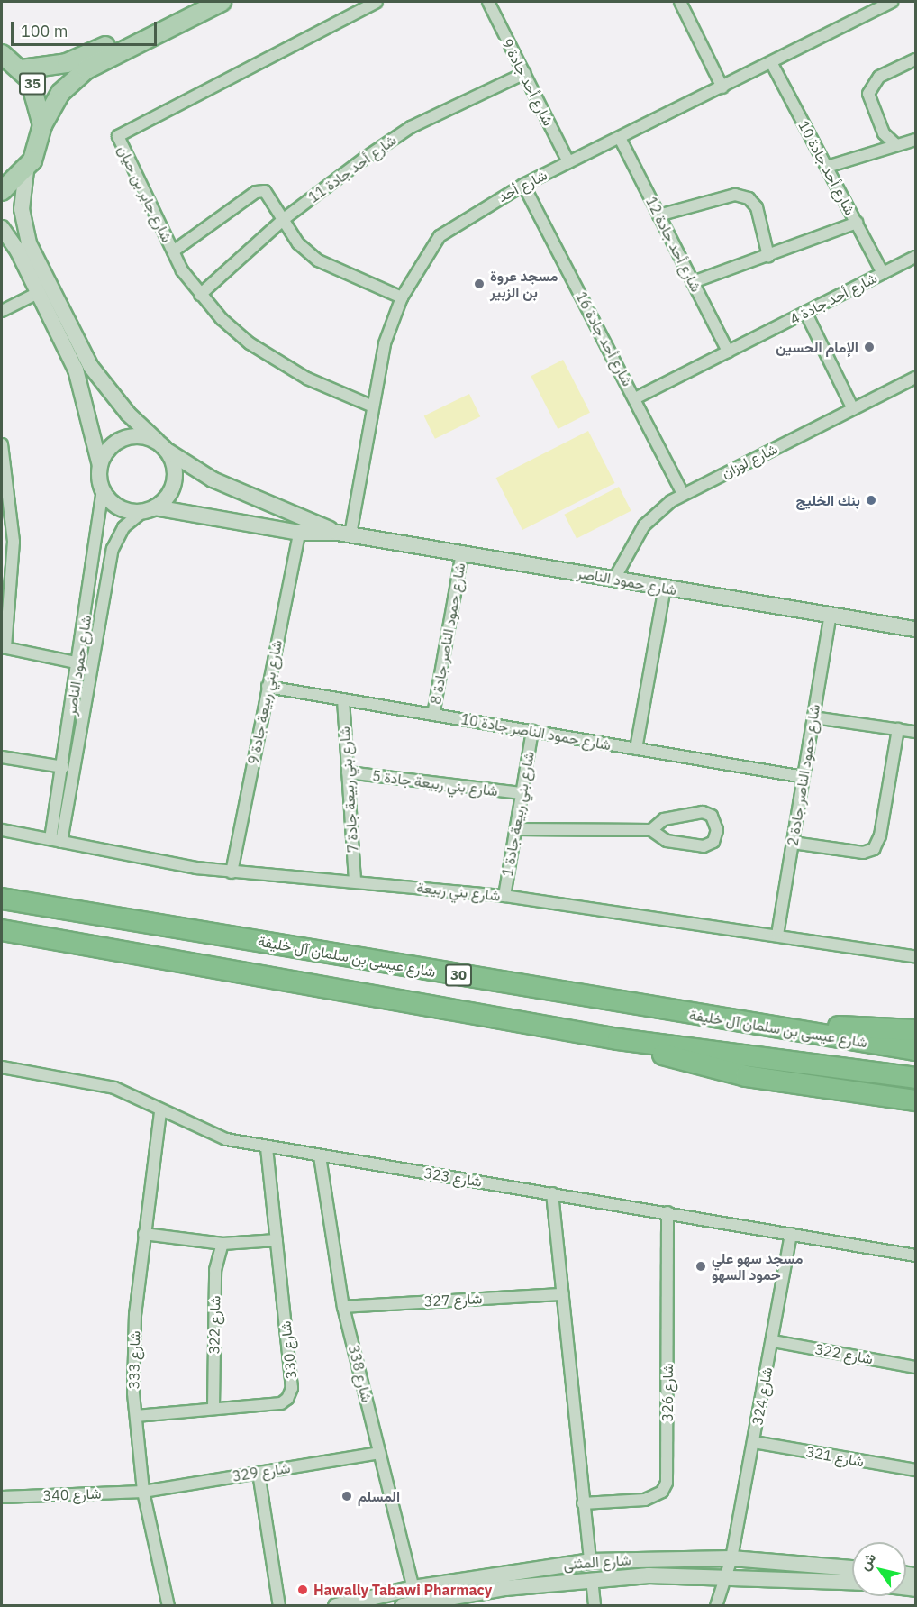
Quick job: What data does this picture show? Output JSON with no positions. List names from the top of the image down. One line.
{"streets":{"highway":["شارع عيسى بن سلمان آل خليفة","30"],"main road":["35"],"street":["شارع أحد جادة 9","شارع أحد جادة 10","شارع أحد جادة 11","شارع أحد","شارع جابر بن حيان","شارع أحد جادة 12","شارع أحد جادة 4","شارع أحد جادة 16","شارع لوزان","شارع حمود الناصر","شارع حمود الناصر جادة 8","شارع بني ربيعة جادة 9","شارع حمود الناصر جادة 10","شارع حمود الناصر جادة 2","شارع بني ربيعة جادة 5","شارع بني ربيعة جادة 7","شارع بني ربيعة جادة 1","شارع بني ربيعة","شارع 323","شارع 327","شارع 322","شارع 330","شارع 333","شارع 338","شارع 326","شارع 324","شارع 321","شارع 329","شارع 340","شارع المثنى"]},"crossings":[["شارع أحد جادة 9","شارع أحد جادة 11"],["شارع أحد جادة 9","شارع أحد"],["35","شارع حمود الناصر"],["شارع أحد جادة 10","شارع أحد"],["شارع أحد جادة 10","شارع أحد جادة 4"],["شارع أحد جادة 11","شارع جابر بن حيان"],["شارع أحد","شارع جابر بن حيان"],["شارع أحد","شارع أحد جادة 12"],["شارع أحد","شارع أحد جادة 16"],["شارع أحد","شارع حمود الناصر"],["شارع أحد جادة 12","شارع أحد جادة 4"],["شارع أحد جادة 4","شارع أحد جادة 16"],["شارع أحد جادة 16","شارع لوزان"],["شارع لوزان","شارع حمود الناصر"],["شارع حمود الناصر","شارع حمود الناصر جادة 8"],["شارع حمود الناصر","شارع بني ربيعة جادة 9"],["شارع حمود الناصر","شارع حمود الناصر جادة 2"],["شارع حمود الناصر","شارع بني ربيعة"],["شارع حمود الناصر جادة 8","شارع حمود الناصر جادة 10"],["شارع بني ربيعة جادة 9","شارع حمود الناصر جادة 10"],["شارع بني ربيعة جادة 9","شارع بني ربيعة"],["شارع حمود الناصر جادة 10","شارع حمود الناصر جادة 2"],["شارع حمود الناصر جادة 10","شارع بني ربيعة جادة 7"],["شارع حمود الناصر جادة 10","شارع بني ربيعة جادة 1"],["شارع حمود الناصر جادة 2","شارع بني ربيعة"],["شارع بني ربيعة جادة 5","شارع بني ربيعة جادة 7"],["شارع بني ربيعة جادة 5","شارع بني ربيعة جادة 1"],["شارع بني ربيعة جادة 7","شارع بني ربيعة"],["شارع بني ربيعة جادة 1","شارع بني ربيعة"],["شارع 323","شارع 330"],["شارع 323","شارع 333"],["شارع 323","شارع 338"],["شارع 323","شارع 326"],["شارع 323","شارع 324"],["شارع 327","شارع 338"],["شارع 322","شارع 330"],["شارع 322","شارع 324"],["شارع 330","شارع 333"],["شارع 333","شارع 329"],["شارع 333","شارع 340"],["شارع 338","شارع 329"],["شارع 338","شارع المثنى"],["شارع 324","شارع 321"],["شارع 324","شارع المثنى"],["شارع 329","شارع 340"]],"places":["مسجد عروة بن الزبير","الإمام الحسين","بنك الخليج","مسجد سهو علي حمود السهو","المسلم","Hawally Tabawi Pharmacy"],"scale_bar":"100 m","north":"top left"}
